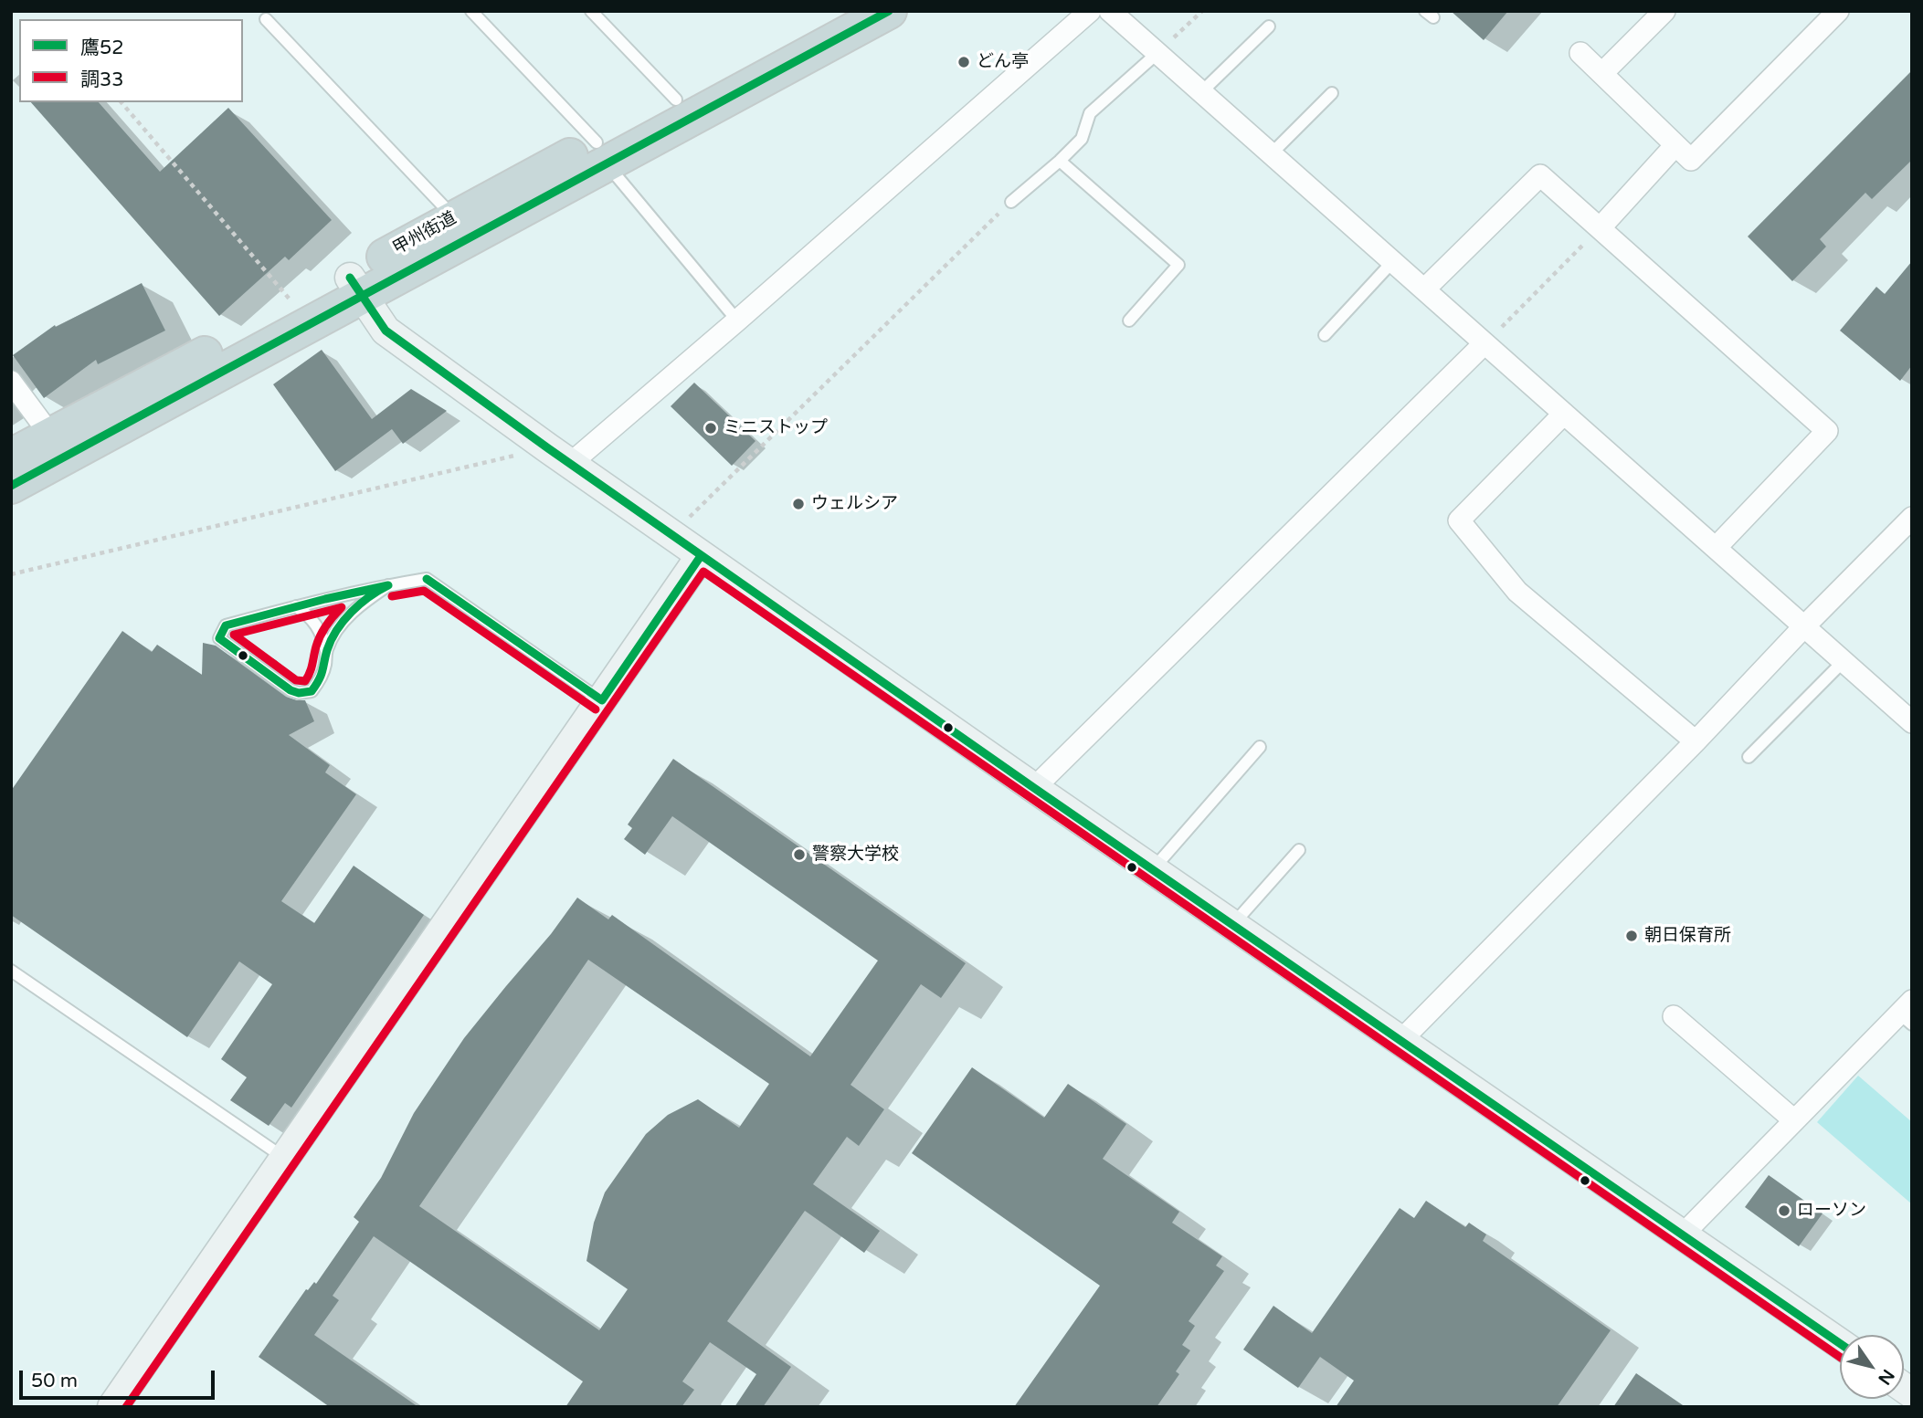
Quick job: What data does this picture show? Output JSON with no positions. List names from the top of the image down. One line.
{"streets":{"highway":["甲州街道"]},"places":["どん亭","ミニストップ","ウェルシア","警察大学校","朝日保育所","ローソン"],"lines":["transit line 鷹52","transit line 調33"],"legend":["鷹52","調33"],"scale_bar":"50 m","north":"bottom right"}
